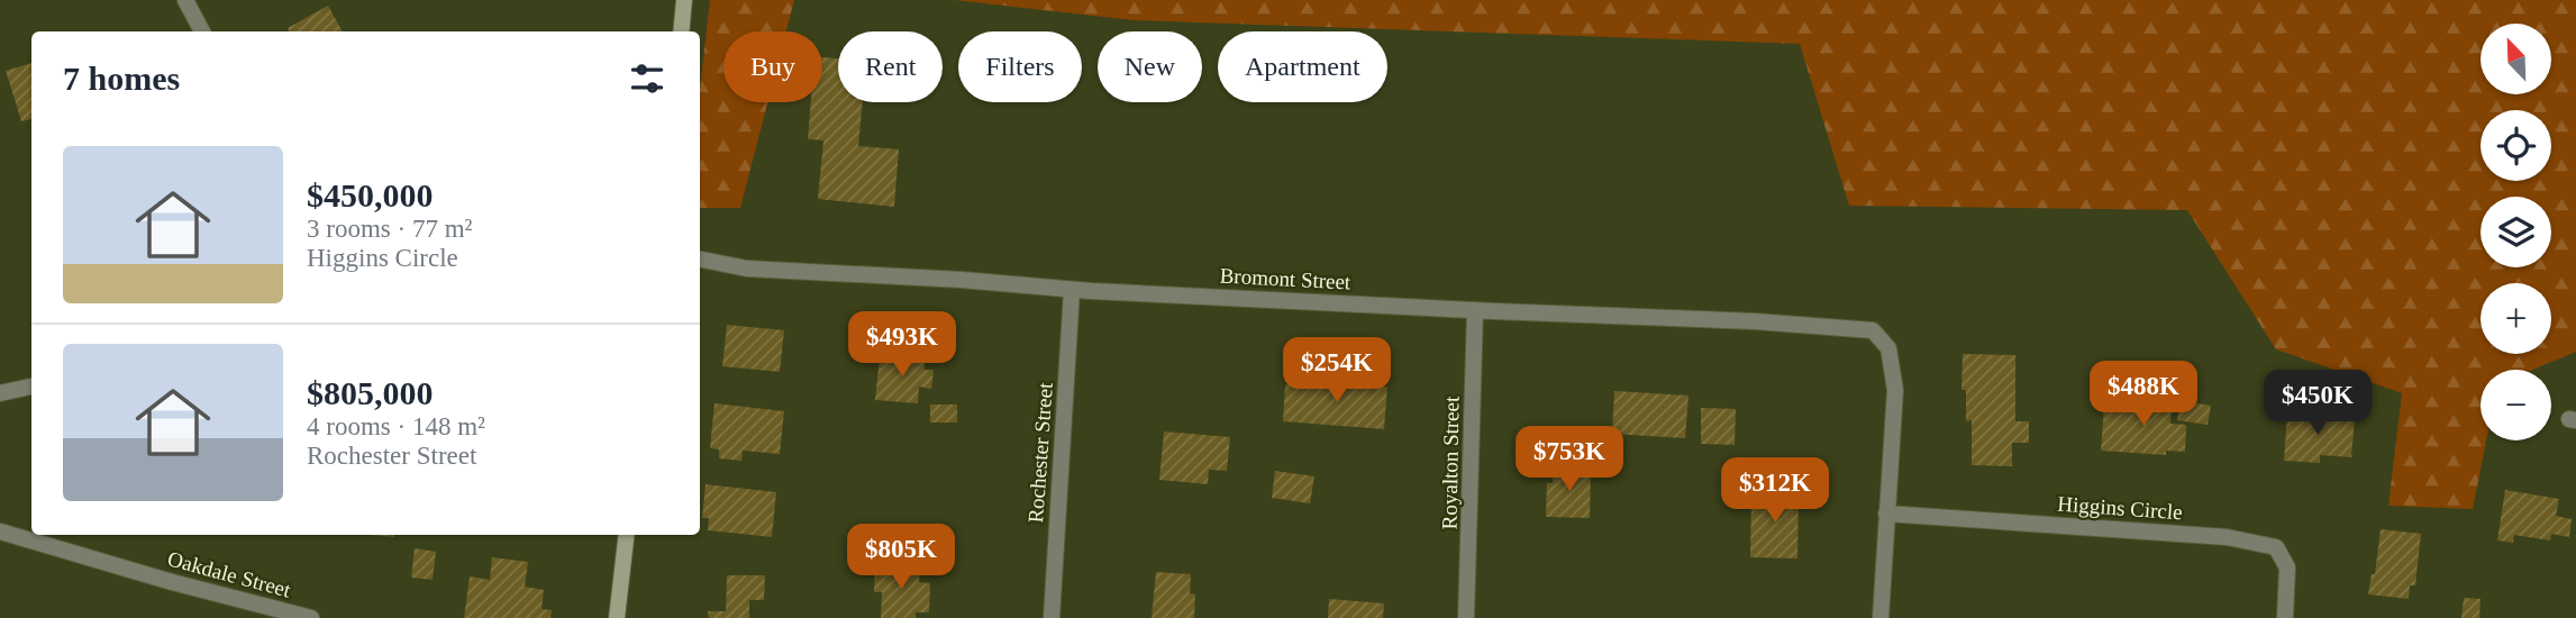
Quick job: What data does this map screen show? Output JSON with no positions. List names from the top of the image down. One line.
{"streets":{"street":["Bromont Street","Rochester Street","Royalton Street","Higgins Circle","Oakdale Street"]},"crossings":[["Bromont Street","Rochester Street"],["Bromont Street","Royalton Street"],["Bromont Street","Higgins Circle"]],"north":"top left","page":{"map_buttons":["+","−"],"chip":["Buy","Rent","Filters","New","Apartment"],"heading":"7 homes","list":[{"name":"$450,000","note":"3 rooms · 77 m² · Higgins Circle"},{"name":"$805,000","note":"4 rooms · 148 m² · Rochester Street"}],"price":["$493K","$254K","$488K","$450K","$753K","$312K","$805K"]}}
